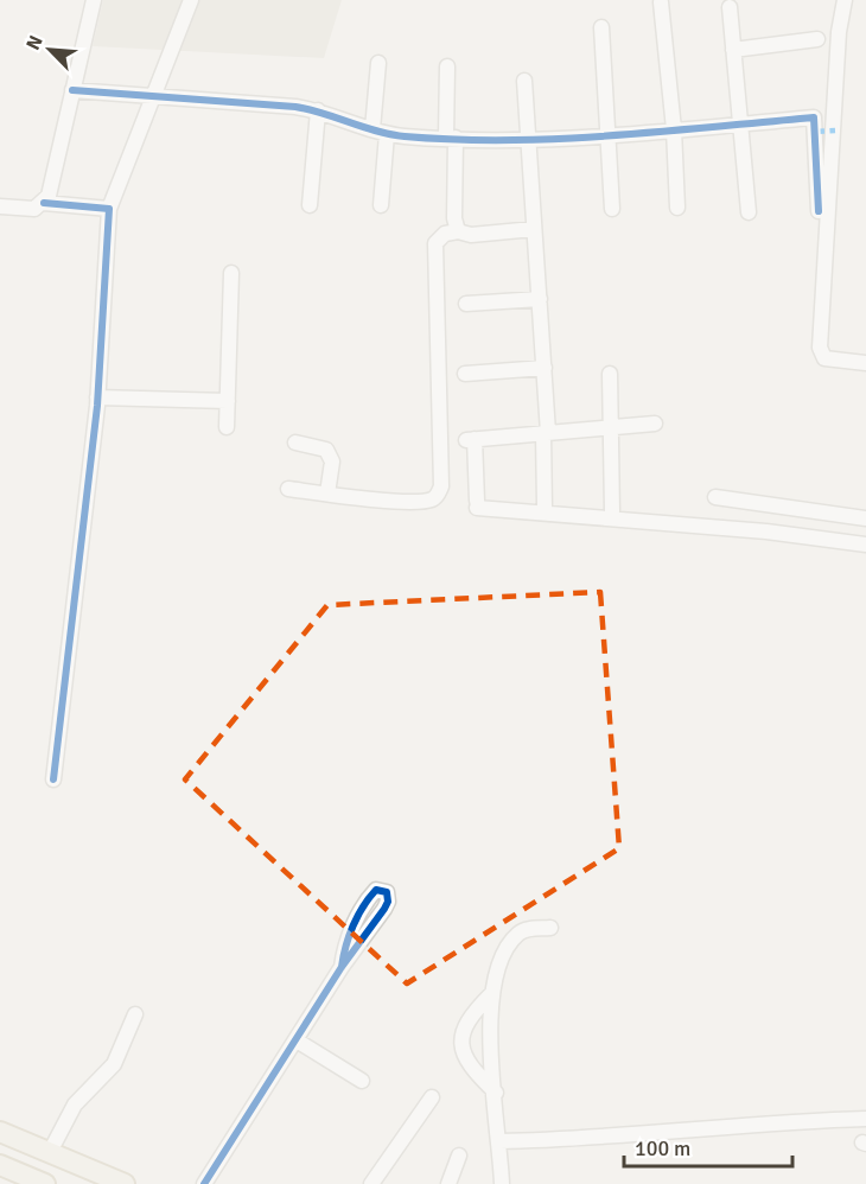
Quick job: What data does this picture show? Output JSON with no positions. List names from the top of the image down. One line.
{"scale_bar":"100 m","north":"top left"}
